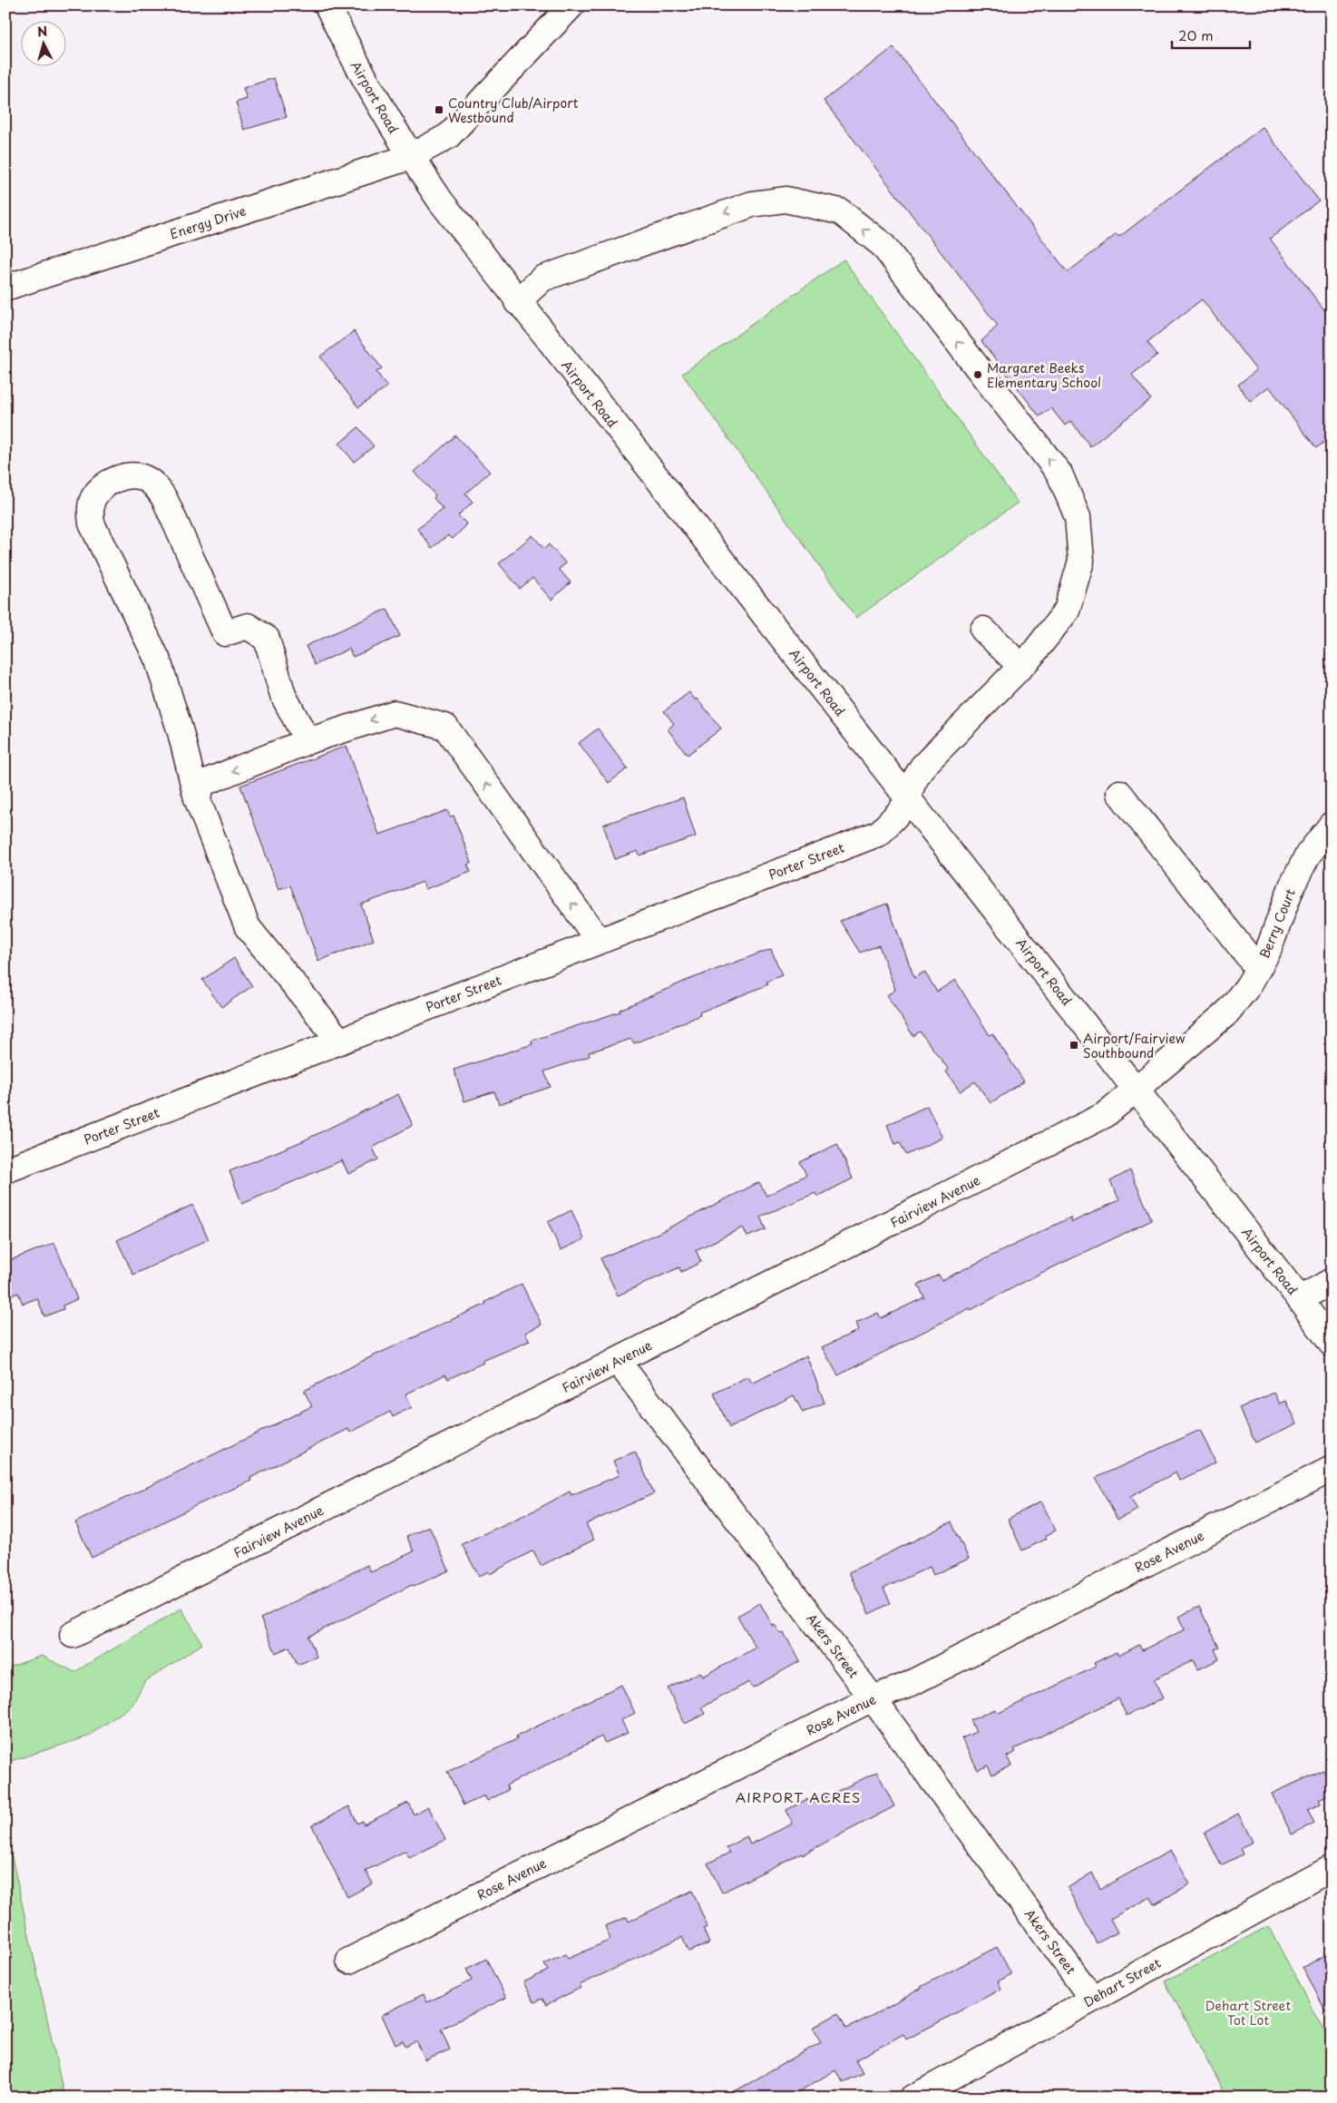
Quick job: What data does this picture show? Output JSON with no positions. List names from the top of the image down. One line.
{"streets":{"street":["Airport Road","Energy Drive","Porter Street","Berry Court","Fairview Avenue","Rose Avenue","Akers Street","Dehart Street"]},"crossings":[["Airport Road","Energy Drive"],["Airport Road","Porter Street"],["Airport Road","Berry Court"],["Airport Road","Fairview Avenue"],["Berry Court","Fairview Avenue"],["Fairview Avenue","Akers Street"],["Rose Avenue","Akers Street"],["Akers Street","Dehart Street"]],"districts":["AIRPORT ACRES"],"parks":["Dehart Street Tot Lot"],"places":{"transit":["Country Club/Airport Westbound","Airport/Fairview Southbound"],"other":["Margaret Beeks Elementary School"]},"scale_bar":"20 m","north":"top"}
